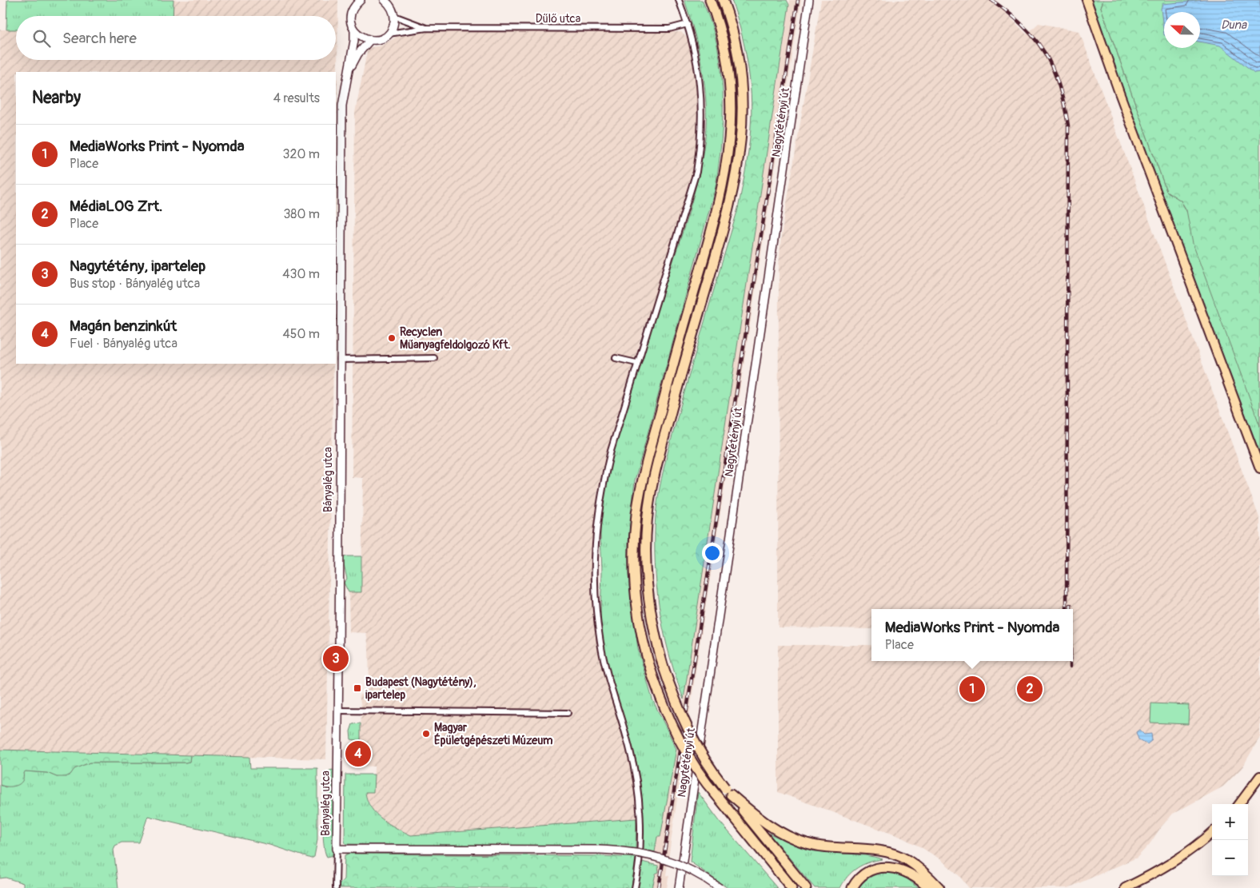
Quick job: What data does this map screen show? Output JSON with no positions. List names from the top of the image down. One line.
{"streets":{"street":["Dűlő utca","Nagytétényi út","Bányalég utca"]},"water":["Duna"],"places":{"other":["Recyclen Műanyagfeldolgozó Kft.","Magyar Épületgépészeti Múzeum"],"transit":["Budapest (Nagytétény), ipartelep"]},"north":"left","page":{"search":"Search here","heading":["Nearby","4 results"],"list":[{"mark":"1","name":"MediaWorks Print - Nyomda","note":"Place","value":"320 m"},{"mark":"2","name":"MédiaLOG Zrt.","note":"Place","value":"380 m"},{"mark":"3","name":"Nagytétény, ipartelep","note":"Bus stop · Bányalég utca","value":"430 m"},{"mark":"4","name":"Magán benzinkút","note":"Fuel · Bányalég utca","value":"450 m"}],"popup":["MediaWorks Print - Nyomda","Place"],"pins":["3","1","2","4"],"map_buttons":["+","−"]}}
